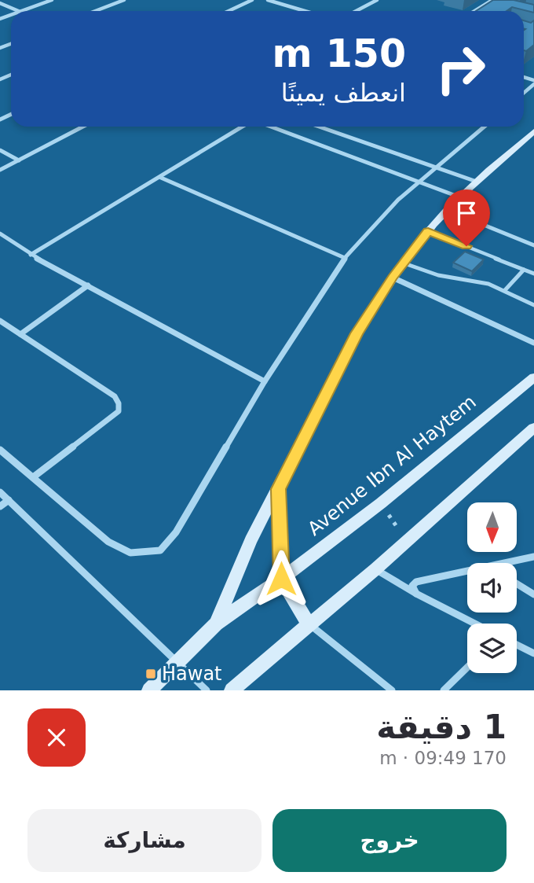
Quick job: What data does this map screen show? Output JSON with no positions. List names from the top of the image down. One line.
{"streets":{"street":["Avenue Ibn Al Haytem"]},"places":{"transit":["Hawat"]},"north":"bottom","page":{"turn":["150 m","انعطف يمينًا"],"heading":["1 دقيقة","170 m · 09:49"],"buttons":["خروج","مشاركة"]}}
